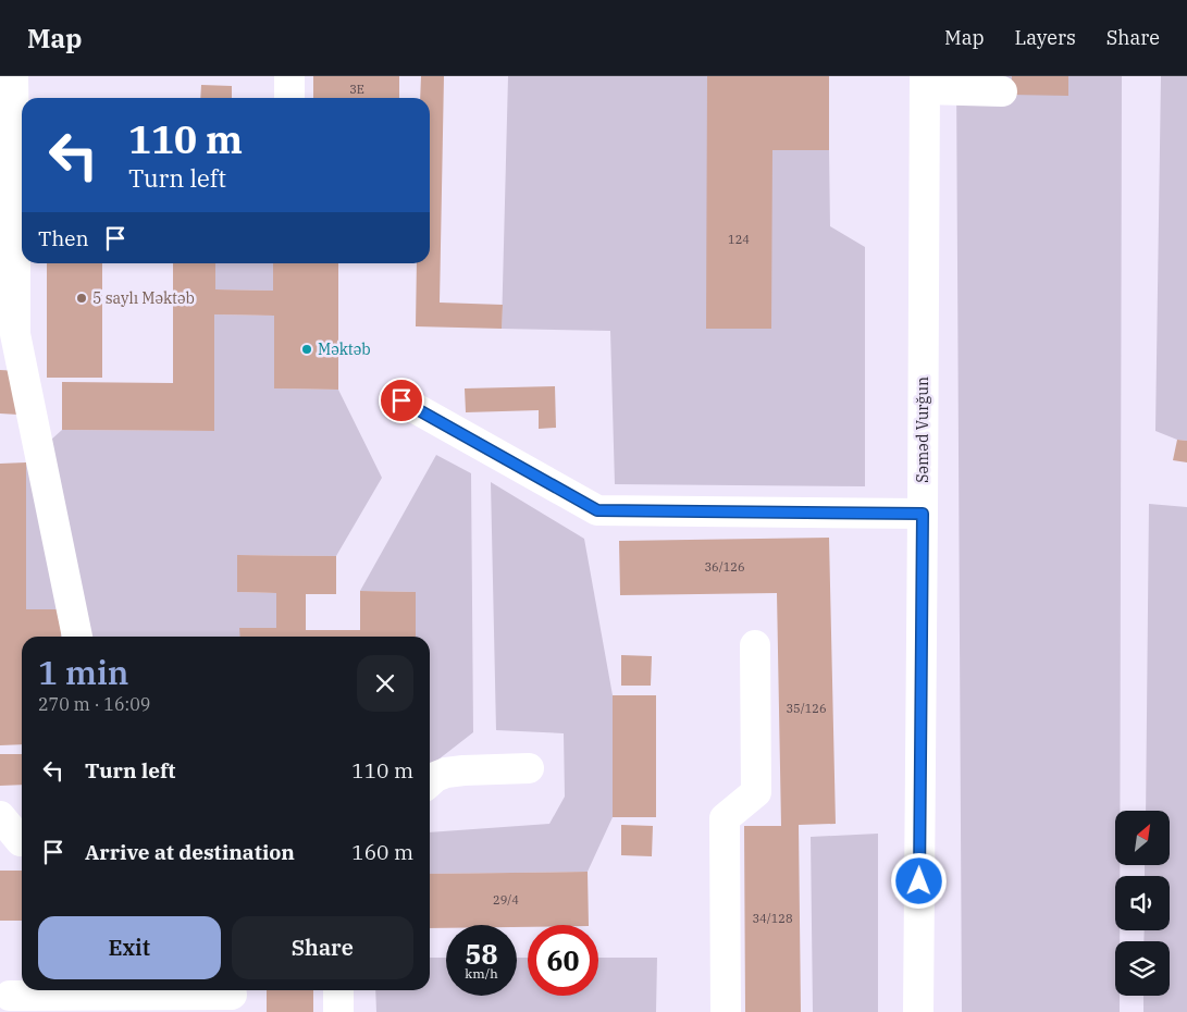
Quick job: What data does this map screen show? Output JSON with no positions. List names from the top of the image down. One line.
{"streets":{"main road":["Səməd Vurğun"]},"places":["5 saylı Məktəb","Məktəb"],"house_numbers":["3E","124","36/126","35/126","29/4","34/128"],"north":"top right","page":{"header":"Map","nav":["Map","Layers","Share"],"turn":["110 m","Turn left"],"then":"Then","heading":["1 min","270 m · 16:09"],"list":[{"name":"Turn left","value":"110 m"},{"name":"Arrive at destination","value":"160 m"}],"buttons":["Exit","Share"],"speed":"58 km/h","limit":"60"}}
